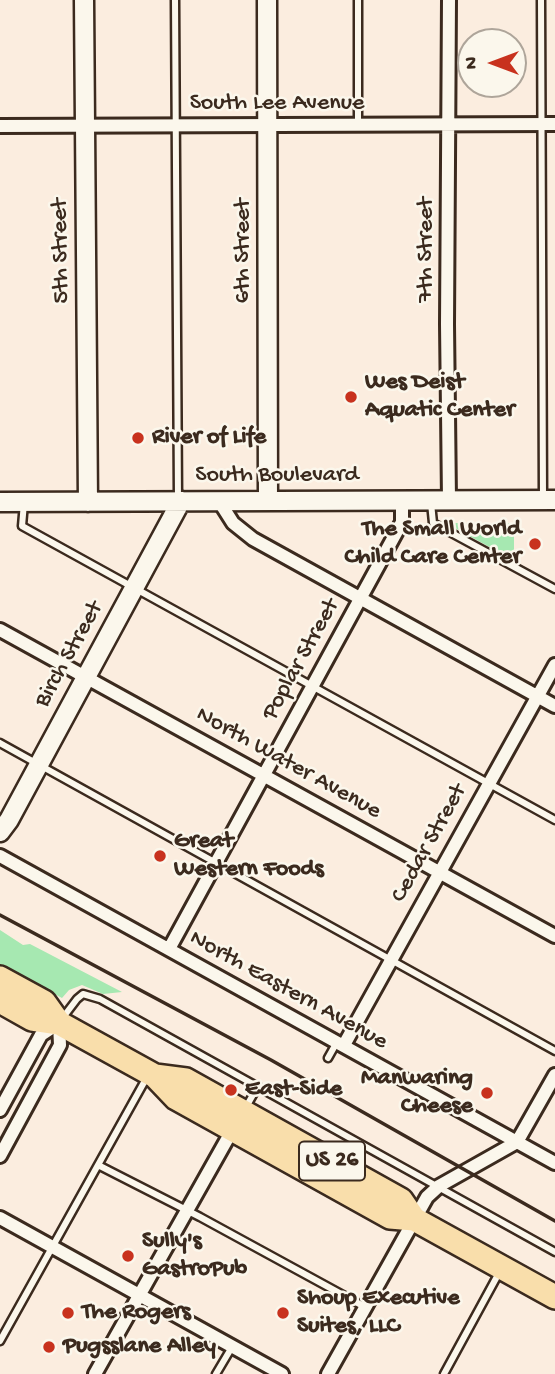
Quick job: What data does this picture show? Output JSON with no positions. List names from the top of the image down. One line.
{"streets":{"highway":["US 26"],"street":["South Lee Avenue","7th Street","5th Street","6th Street","South Boulevard","Birch Street","Poplar Street","North Water Avenue","Cedar Street","North Eastern Avenue"]},"crossings":[["South Lee Avenue","7th Street"],["South Lee Avenue","5th Street"],["South Lee Avenue","6th Street"],["7th Street","South Boulevard"],["5th Street","South Boulevard"],["6th Street","South Boulevard"],["South Boulevard","Birch Street"],["South Boulevard","Poplar Street"],["Birch Street","North Water Avenue"],["Poplar Street","North Water Avenue"],["Poplar Street","North Eastern Avenue"],["North Water Avenue","Cedar Street"],["Cedar Street","North Eastern Avenue"]],"places":["Wes Deist Aquatic Center","River of Life","The Small World Child Care Center","Great Western Foods","East-Side","Manwaring Cheese","Sully's GastroPub","The Rogers","Shoup Executive Suites, LLC","Pugsslane Alley"],"north":"left"}
